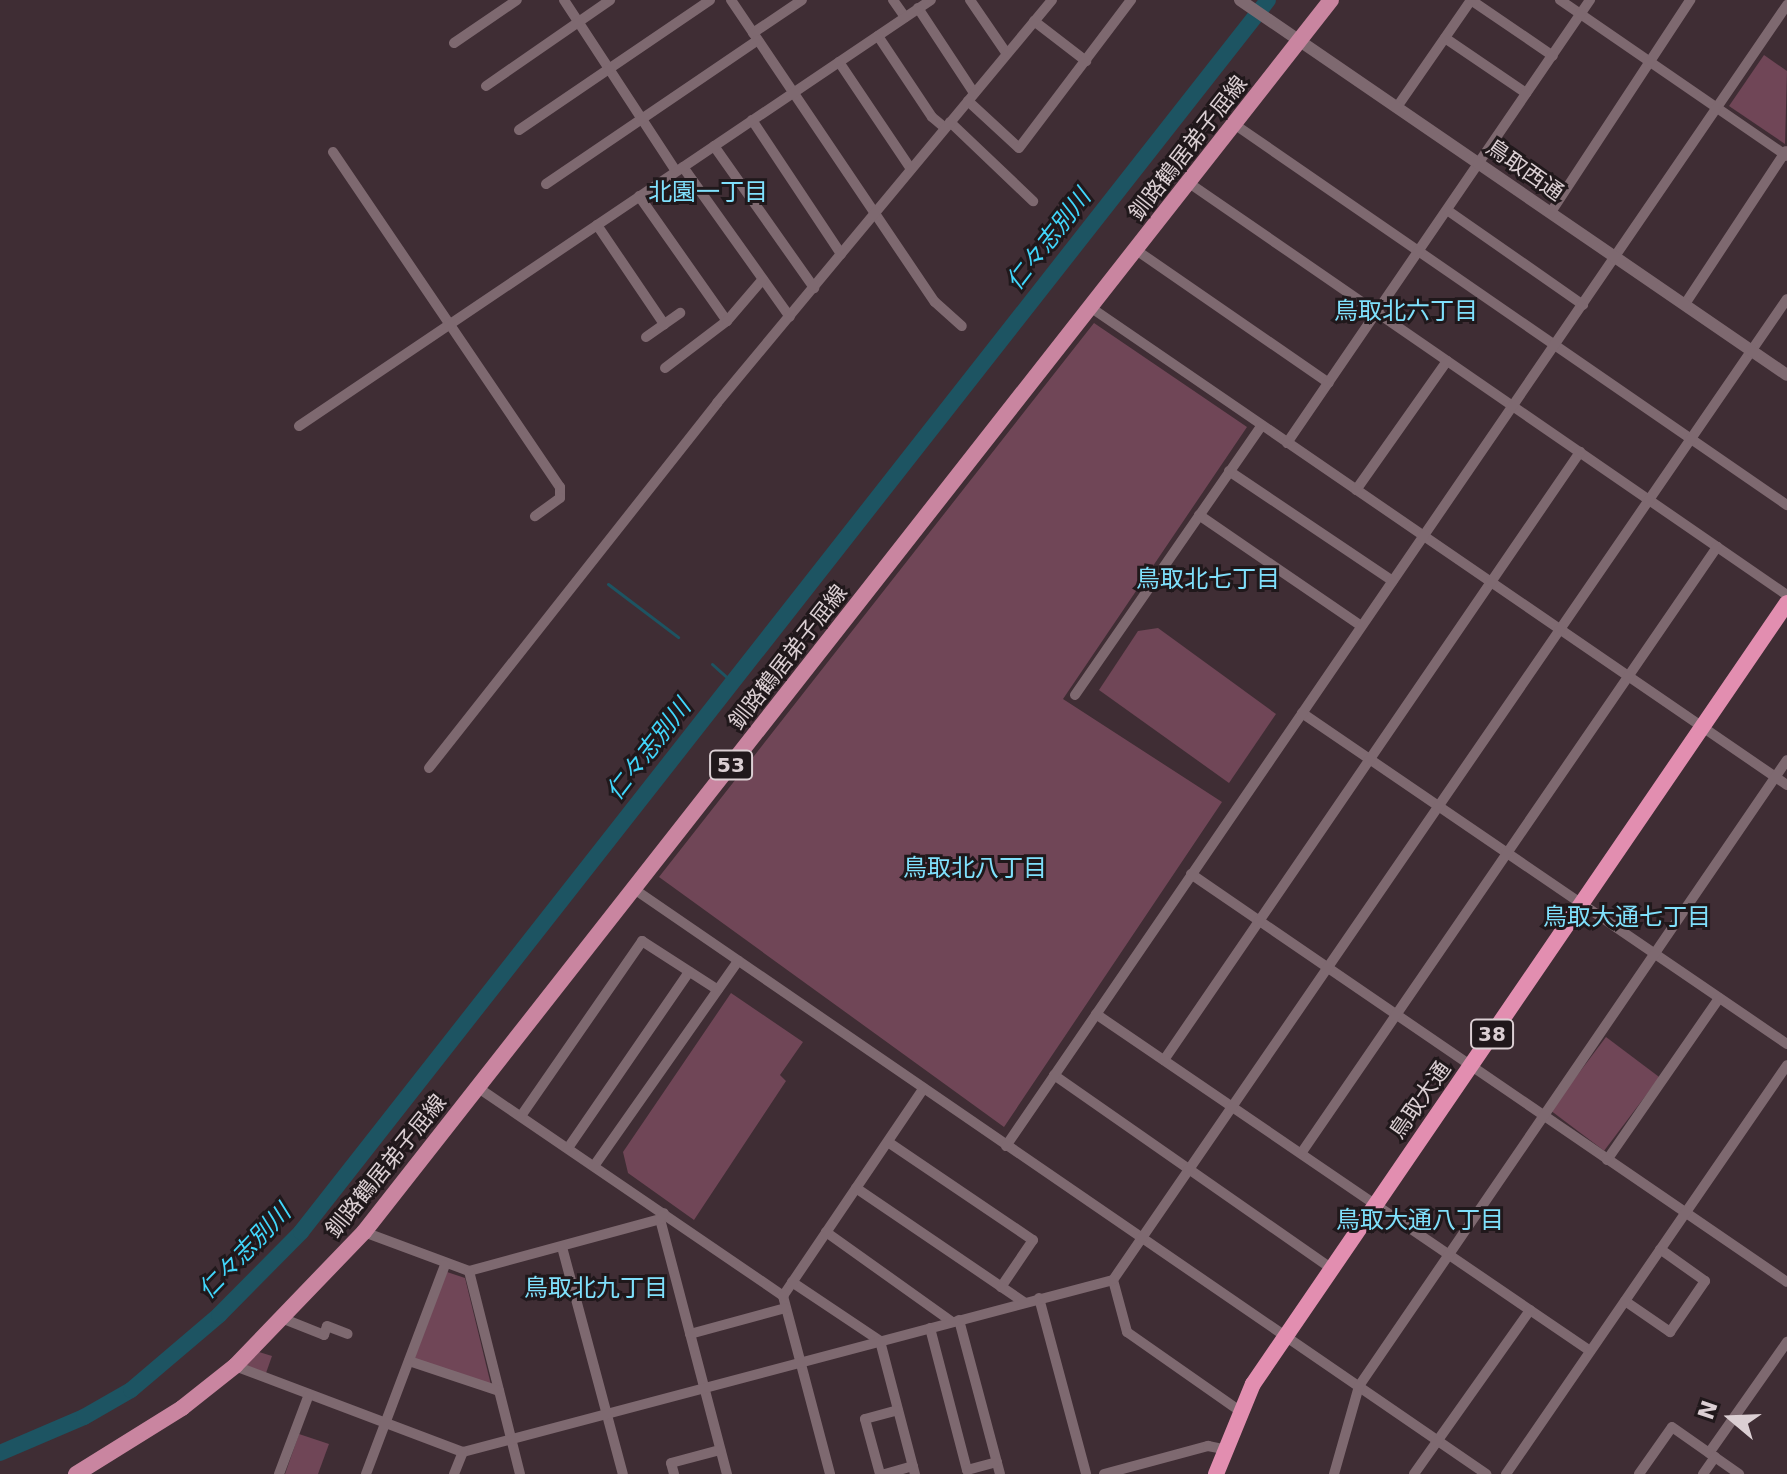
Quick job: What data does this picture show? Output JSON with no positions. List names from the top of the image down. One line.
{"streets":{"highway":["38","鳥取大通"],"main road":["釧路鶴居弟子屈線","53"],"street":["鳥取西通"]},"crossings":[["釧路鶴居弟子屈線","鳥取西通"]],"districts":["北園一丁目","鳥取北六丁目","鳥取北七丁目","鳥取北八丁目","鳥取大通七丁目","鳥取大通八丁目","鳥取北九丁目"],"water":["仁々志別川"],"north":"left"}
